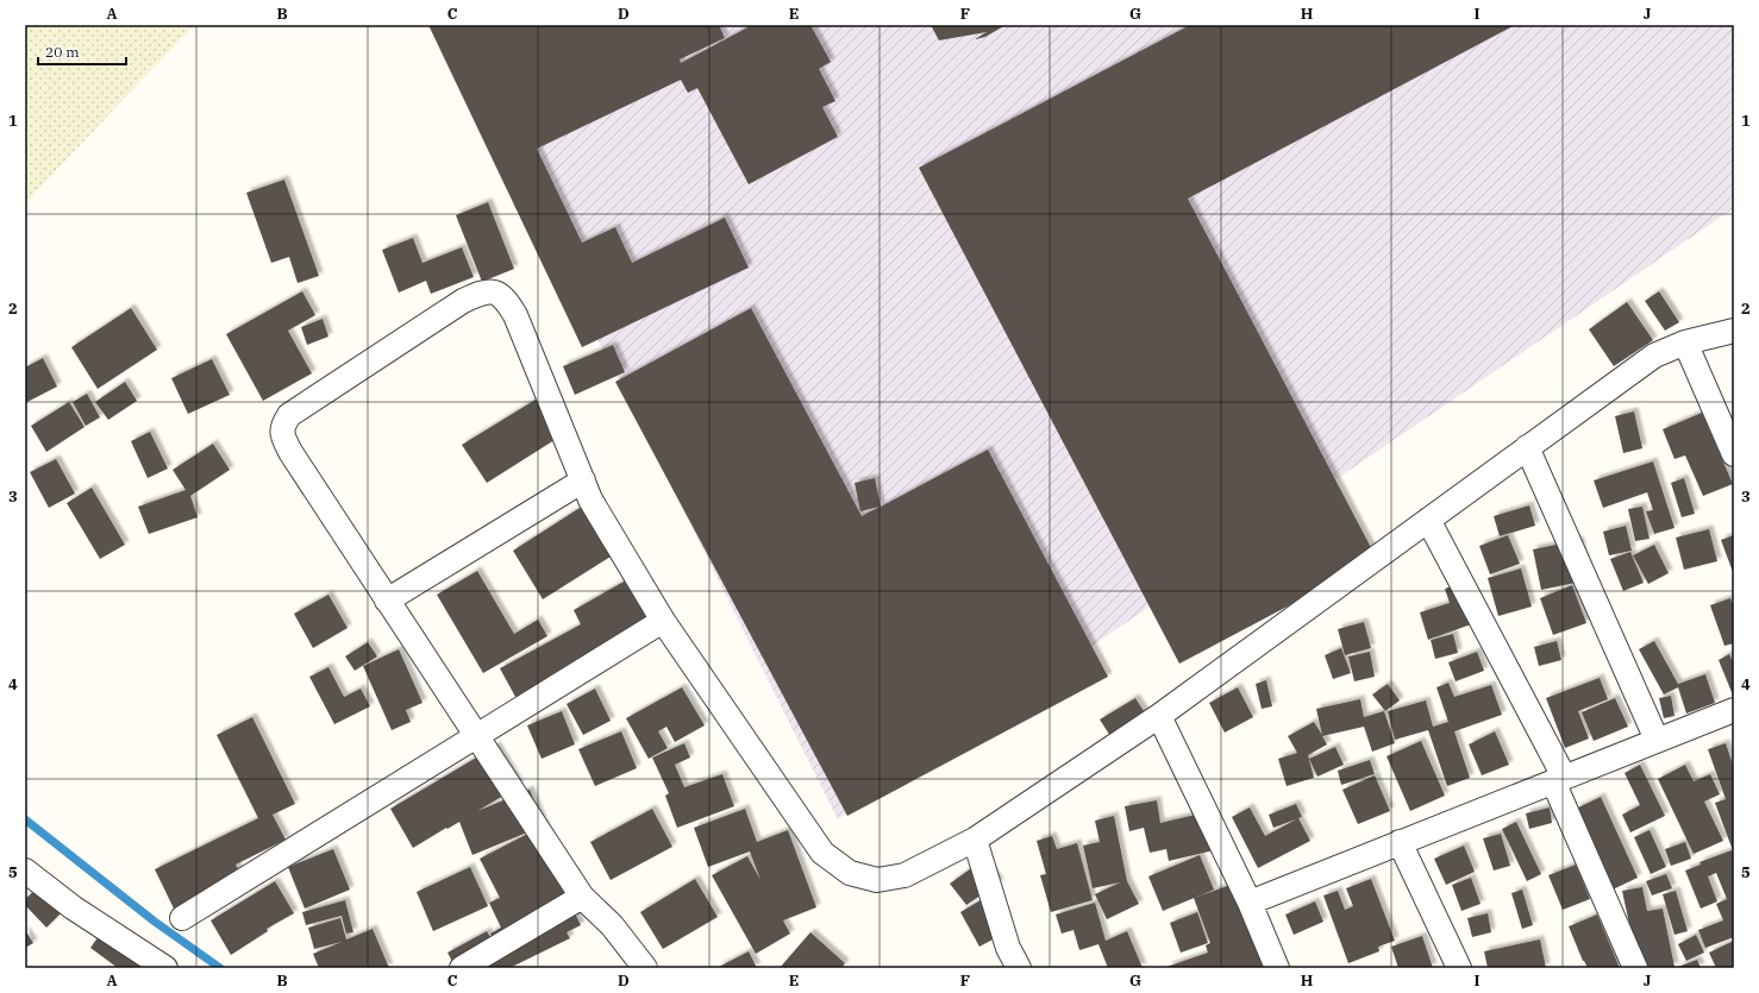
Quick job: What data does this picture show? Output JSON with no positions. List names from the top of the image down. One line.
{"scale_bar":"20 m","grid":{"columns":["A","B","C","D","E","F","G","H","I","J"],"rows":["1","2","3","4","5"]}}
